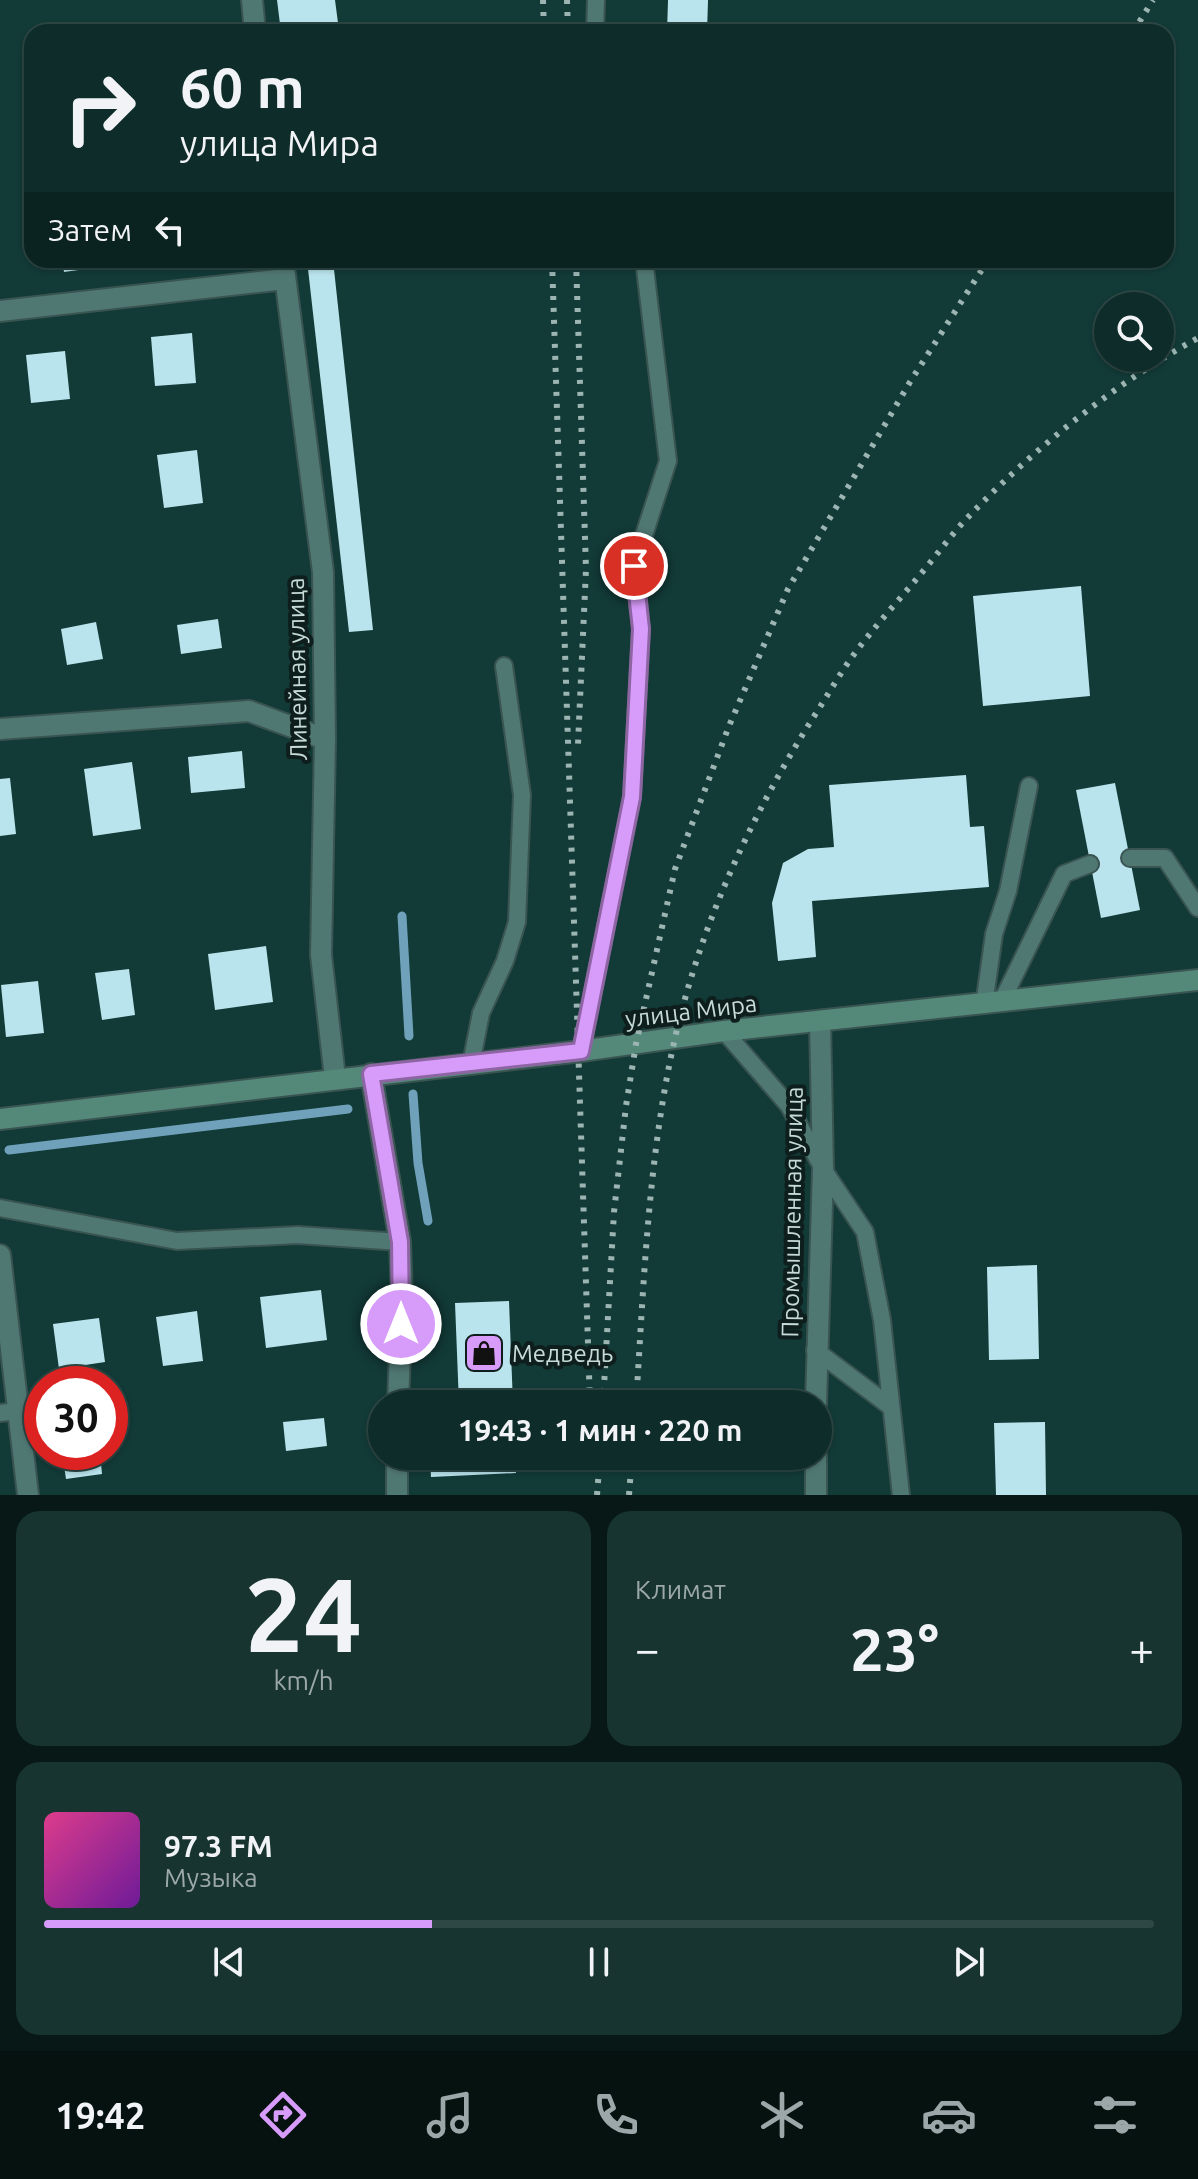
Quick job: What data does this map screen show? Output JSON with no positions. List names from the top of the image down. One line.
{"streets":{"main road":["улица Мира"],"street":["Линейная улица","Промышленная улица"]},"crossings":[["Линейная улица","улица Мира"],["улица Мира","Промышленная улица"]],"places":{"shop":["Медведь"]},"page":{"turn":["60 m","улица Мира"],"then":"Затем","limit":"30","trip":"19:43 · 1 мин · 220 m","tile":[["24","km/h"],"Климат"],"heat":["−","23°","+"],"song":["97.3 FM","Музыка"],"tabs":"19:42"}}
